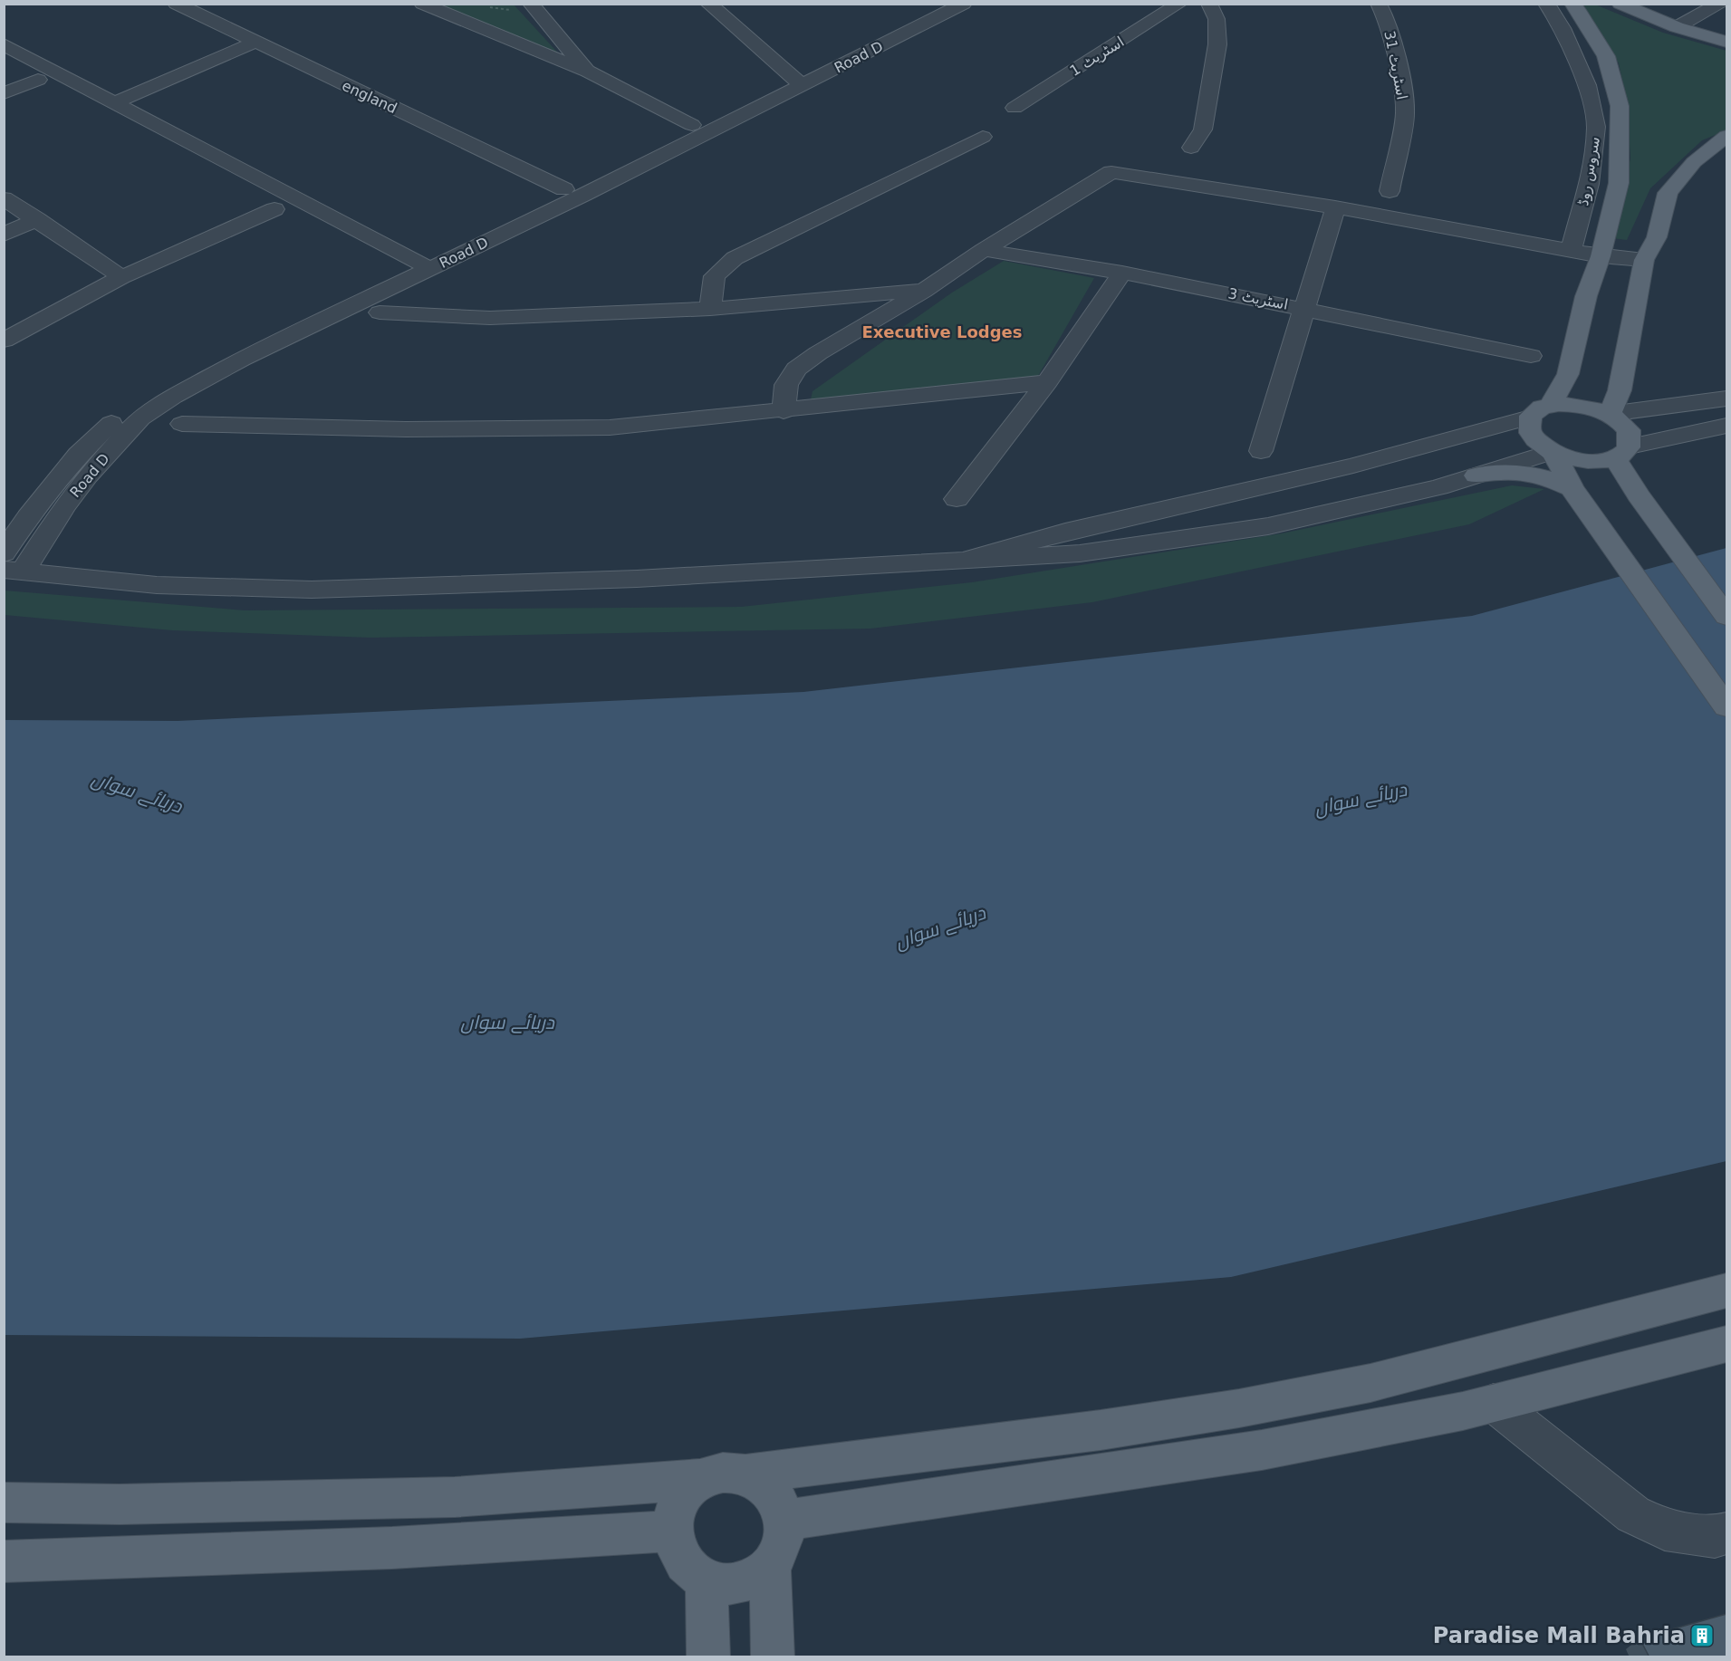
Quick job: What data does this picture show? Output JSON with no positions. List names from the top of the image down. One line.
{"streets":{"street":["اسٹریٹ 1","Road D","اسٹریٹ 31","england","سروس روڈ","اسٹریٹ 3"]},"crossings":[["Road D","england"]],"districts":["Executive Lodges"],"water":["دریائے سواں"],"places":{"building":["Paradise Mall Bahria"]}}
